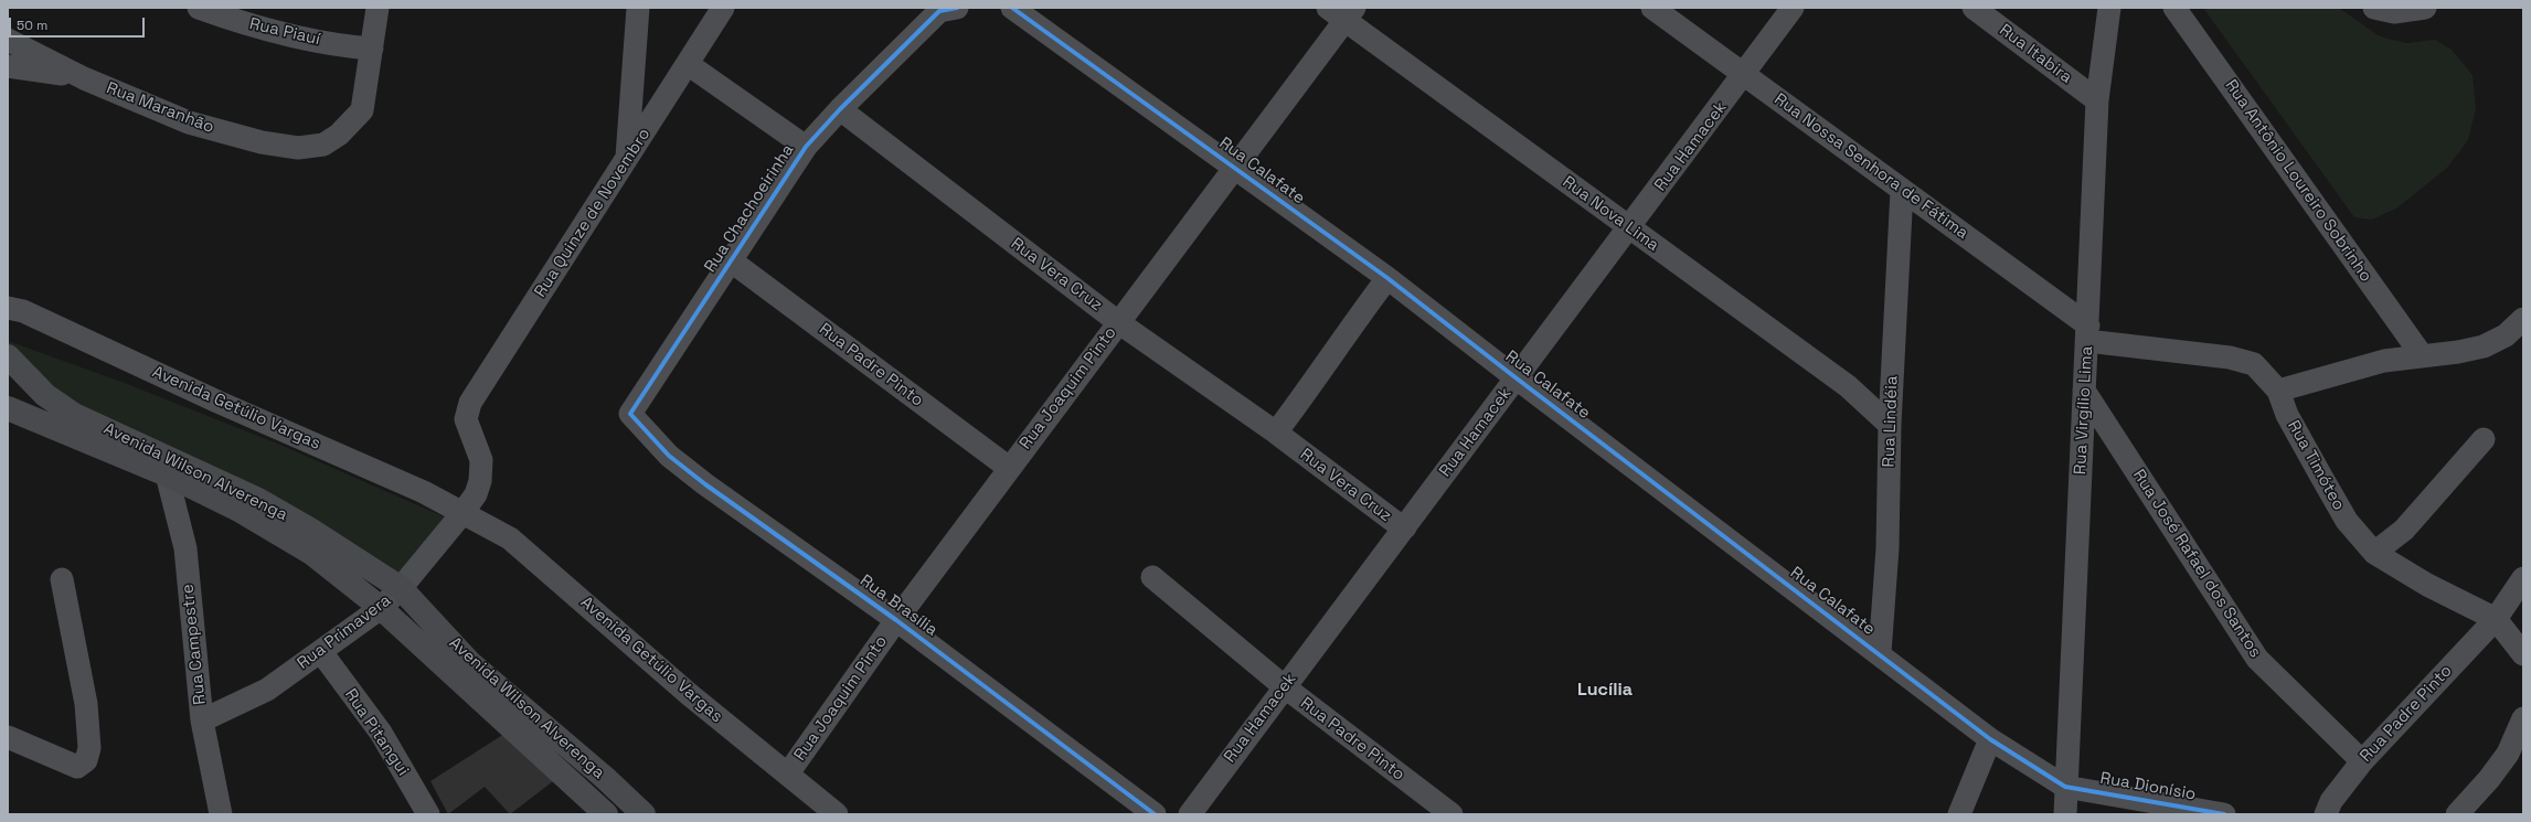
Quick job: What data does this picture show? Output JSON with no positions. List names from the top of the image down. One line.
{"streets":{"main road":["Avenida Wilson Alverenga"],"street":["Rua Piauí","Rua Itabira","Rua Maranhão","Rua Hamacek","Rua Nossa Senhora de Fátima","Rua Calafate","Rua Antônio Loureiro Sobrinho","Rua Chachoeirinha","Rua Quinze de Novembro","Rua Nova Lima","Rua Vera Cruz","Rua Padre Pinto","Rua Joaquim Pinto","Avenida Getúlio Vargas","Rua Virgílio Lima","Rua Lindéia","Rua Timóteo","Rua José Rafael dos Santos","Rua Brasília","Rua Primavera","Rua Campestre","Rua Pitangui","Rua Dionísio"]},"crossings":[["Rua Piauí","Rua Maranhão"],["Rua Itabira","Rua Virgílio Lima"],["Rua Hamacek","Rua Nossa Senhora de Fátima"],["Rua Hamacek","Rua Calafate"],["Rua Hamacek","Rua Nova Lima"],["Rua Hamacek","Rua Vera Cruz"],["Rua Hamacek","Rua Padre Pinto"],["Rua Nossa Senhora de Fátima","Rua Virgílio Lima"],["Rua Nossa Senhora de Fátima","Rua Lindéia"],["Rua Nossa Senhora de Fátima","Rua Timóteo"],["Rua Calafate","Rua Joaquim Pinto"],["Rua Calafate","Rua Virgílio Lima"],["Rua Calafate","Rua Lindéia"],["Rua Calafate","Rua Dionísio"],["Rua Chachoeirinha","Rua Vera Cruz"],["Rua Chachoeirinha","Rua Padre Pinto"],["Rua Chachoeirinha","Rua Brasília"],["Rua Quinze de Novembro","Avenida Getúlio Vargas"],["Rua Quinze de Novembro","Rua Primavera"],["Rua Nova Lima","Rua Joaquim Pinto"],["Rua Nova Lima","Rua Lindéia"],["Rua Vera Cruz","Rua Joaquim Pinto"],["Rua Padre Pinto","Rua Joaquim Pinto"],["Rua Padre Pinto","Rua Timóteo"],["Rua Padre Pinto","Rua José Rafael dos Santos"],["Rua Joaquim Pinto","Avenida Getúlio Vargas"],["Rua Joaquim Pinto","Rua Brasília"],["Avenida Getúlio Vargas","Rua Primavera"],["Rua Virgílio Lima","Rua Timóteo"],["Rua Virgílio Lima","Rua José Rafael dos Santos"],["Rua Virgílio Lima","Rua Dionísio"],["Avenida Wilson Alverenga","Rua Primavera"],["Avenida Wilson Alverenga","Rua Campestre"],["Rua Primavera","Rua Campestre"],["Rua Primavera","Rua Pitangui"]],"districts":["Lucília"],"scale_bar":"50 m"}
